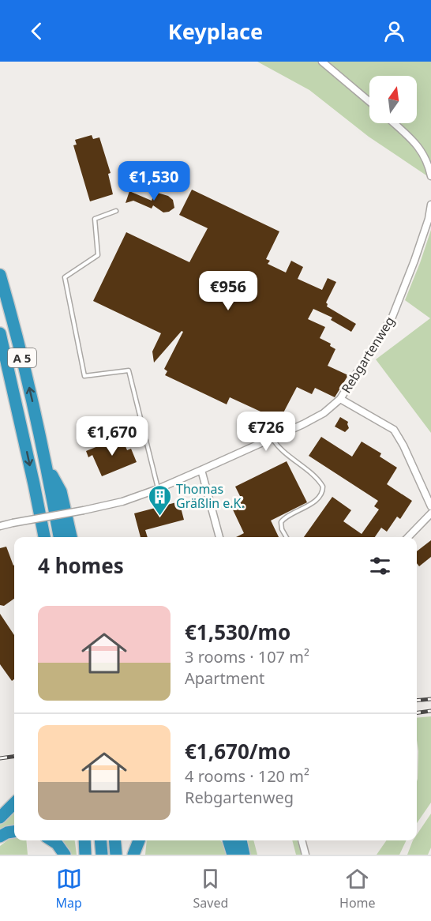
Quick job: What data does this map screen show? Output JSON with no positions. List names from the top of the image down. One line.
{"streets":{"highway":["A 5"],"street":["Rebgartenweg"]},"places":{"building":["Thomas Gräßlin e.K."]},"north":"top","page":{"header":"Keyplace","price":["€1,530","€956","€726","€1,670"],"heading":"4 homes","list":[{"name":"€1,530/mo","note":"3 rooms · 107 m² · Apartment"},{"name":"€1,670/mo","note":"4 rooms · 120 m² · Rebgartenweg"}],"tabs":["Map","Saved","Home"]}}
